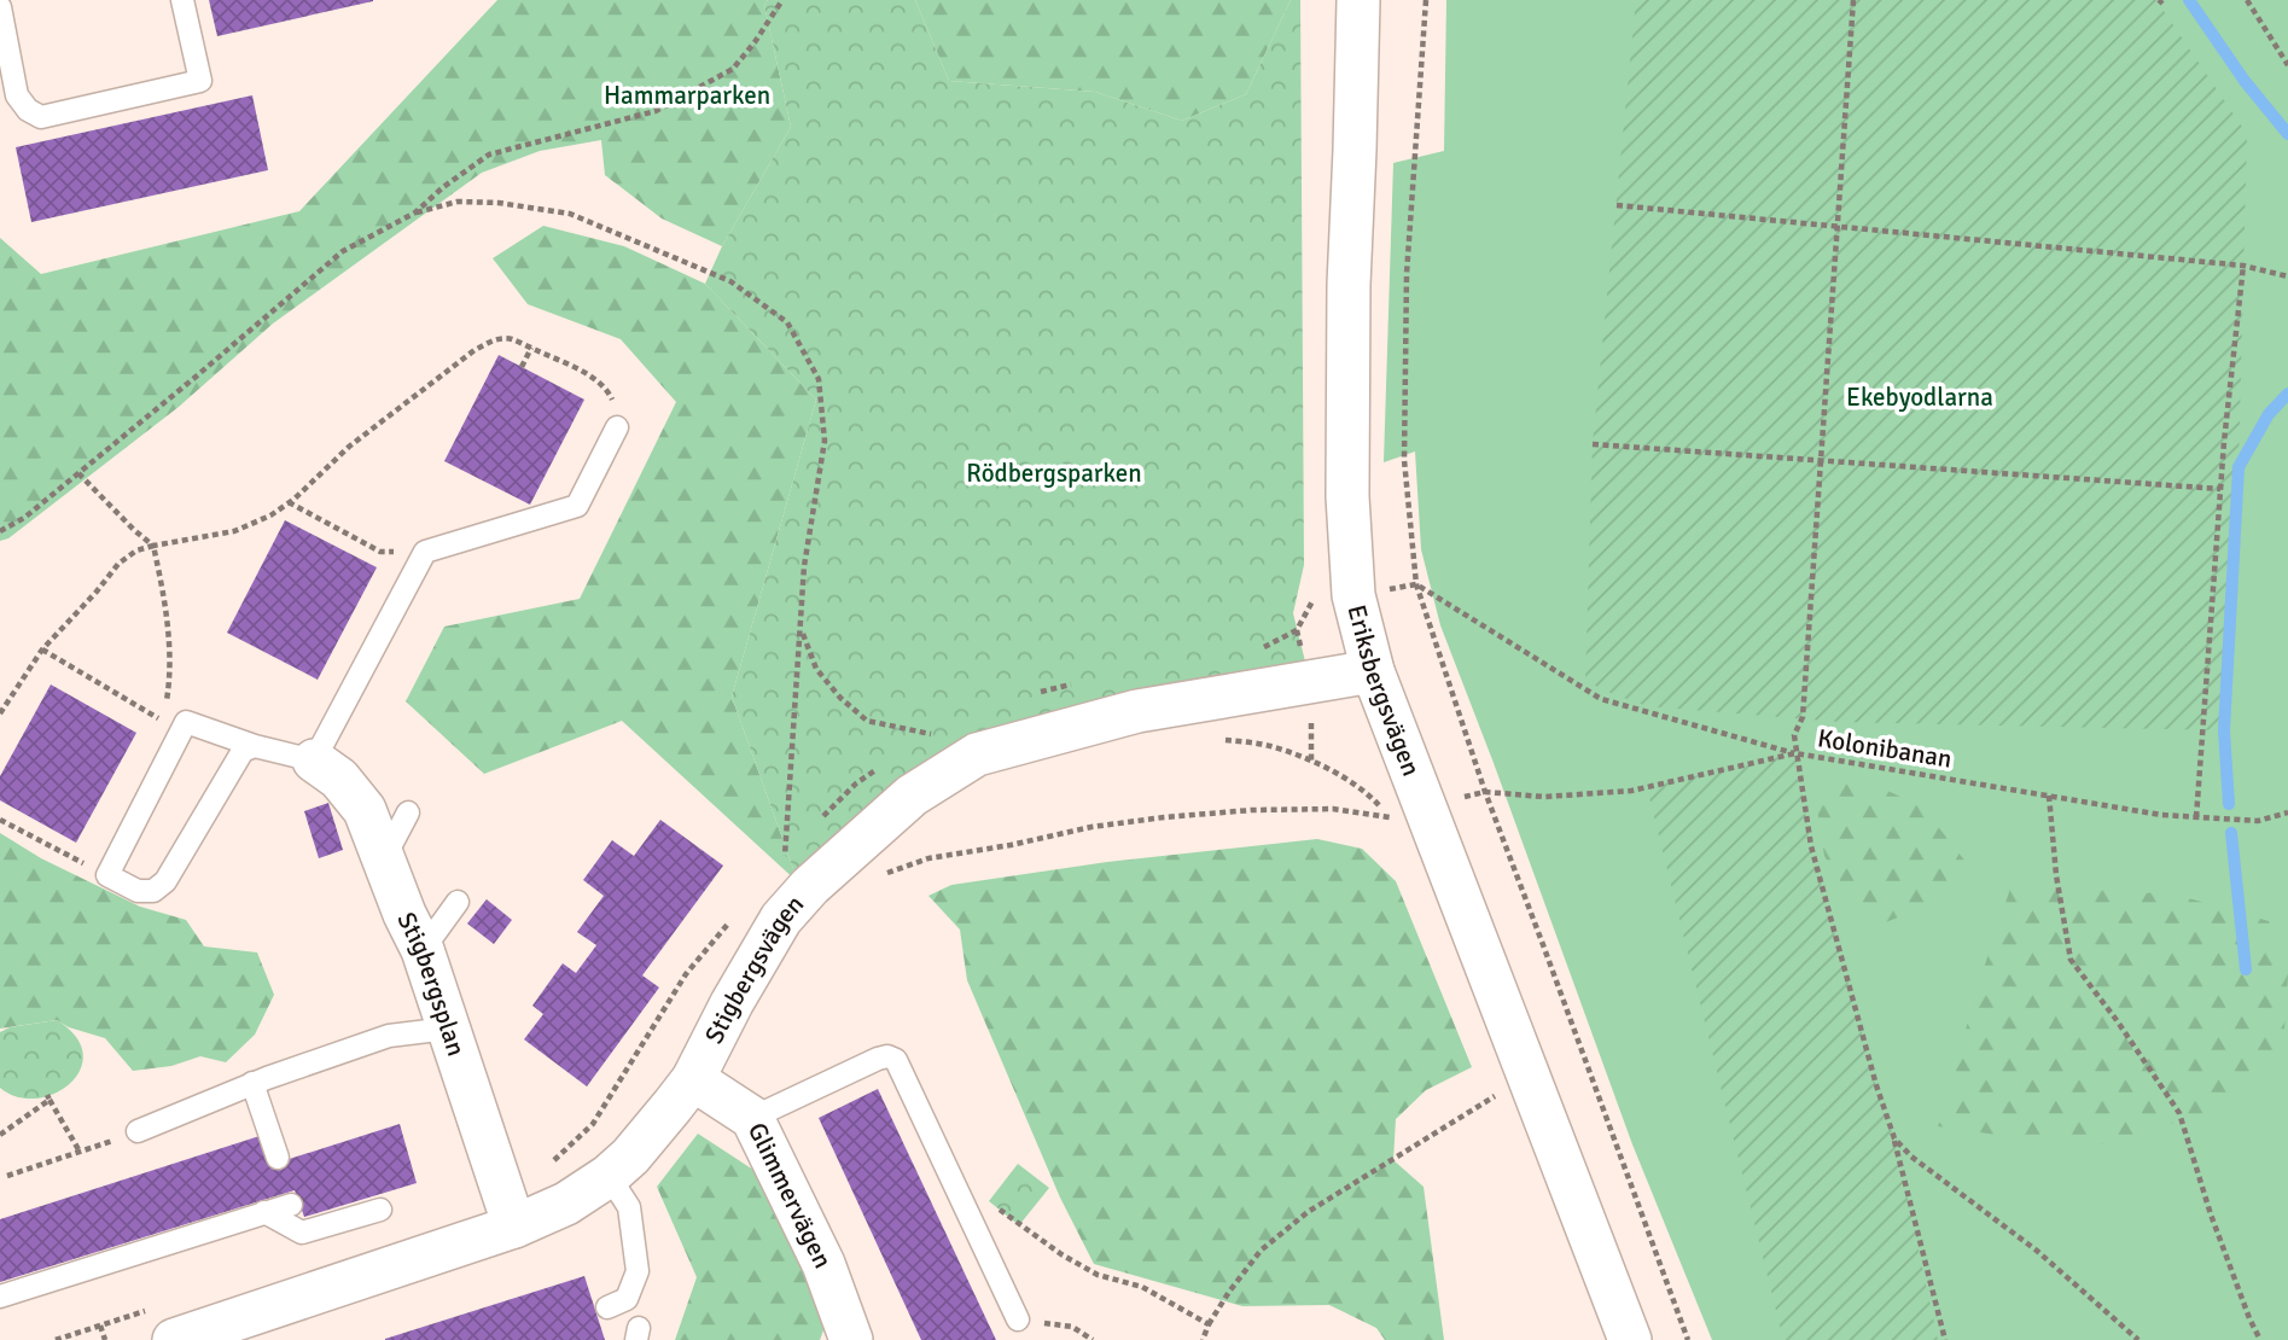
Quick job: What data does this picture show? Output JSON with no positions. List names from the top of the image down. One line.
{"streets":{"street":["Eriksbergsvägen","Stigbergsvägen","Stigbergsplan","Glimmervägen"],"path":["Kolonibanan"]},"crossings":[["Eriksbergsvägen","Kolonibanan"],["Eriksbergsvägen","Stigbergsvägen"],["Stigbergsvägen","Stigbergsplan"],["Stigbergsvägen","Glimmervägen"]],"parks":["Hammarparken","Ekebyodlarna","Rödbergsparken"]}
